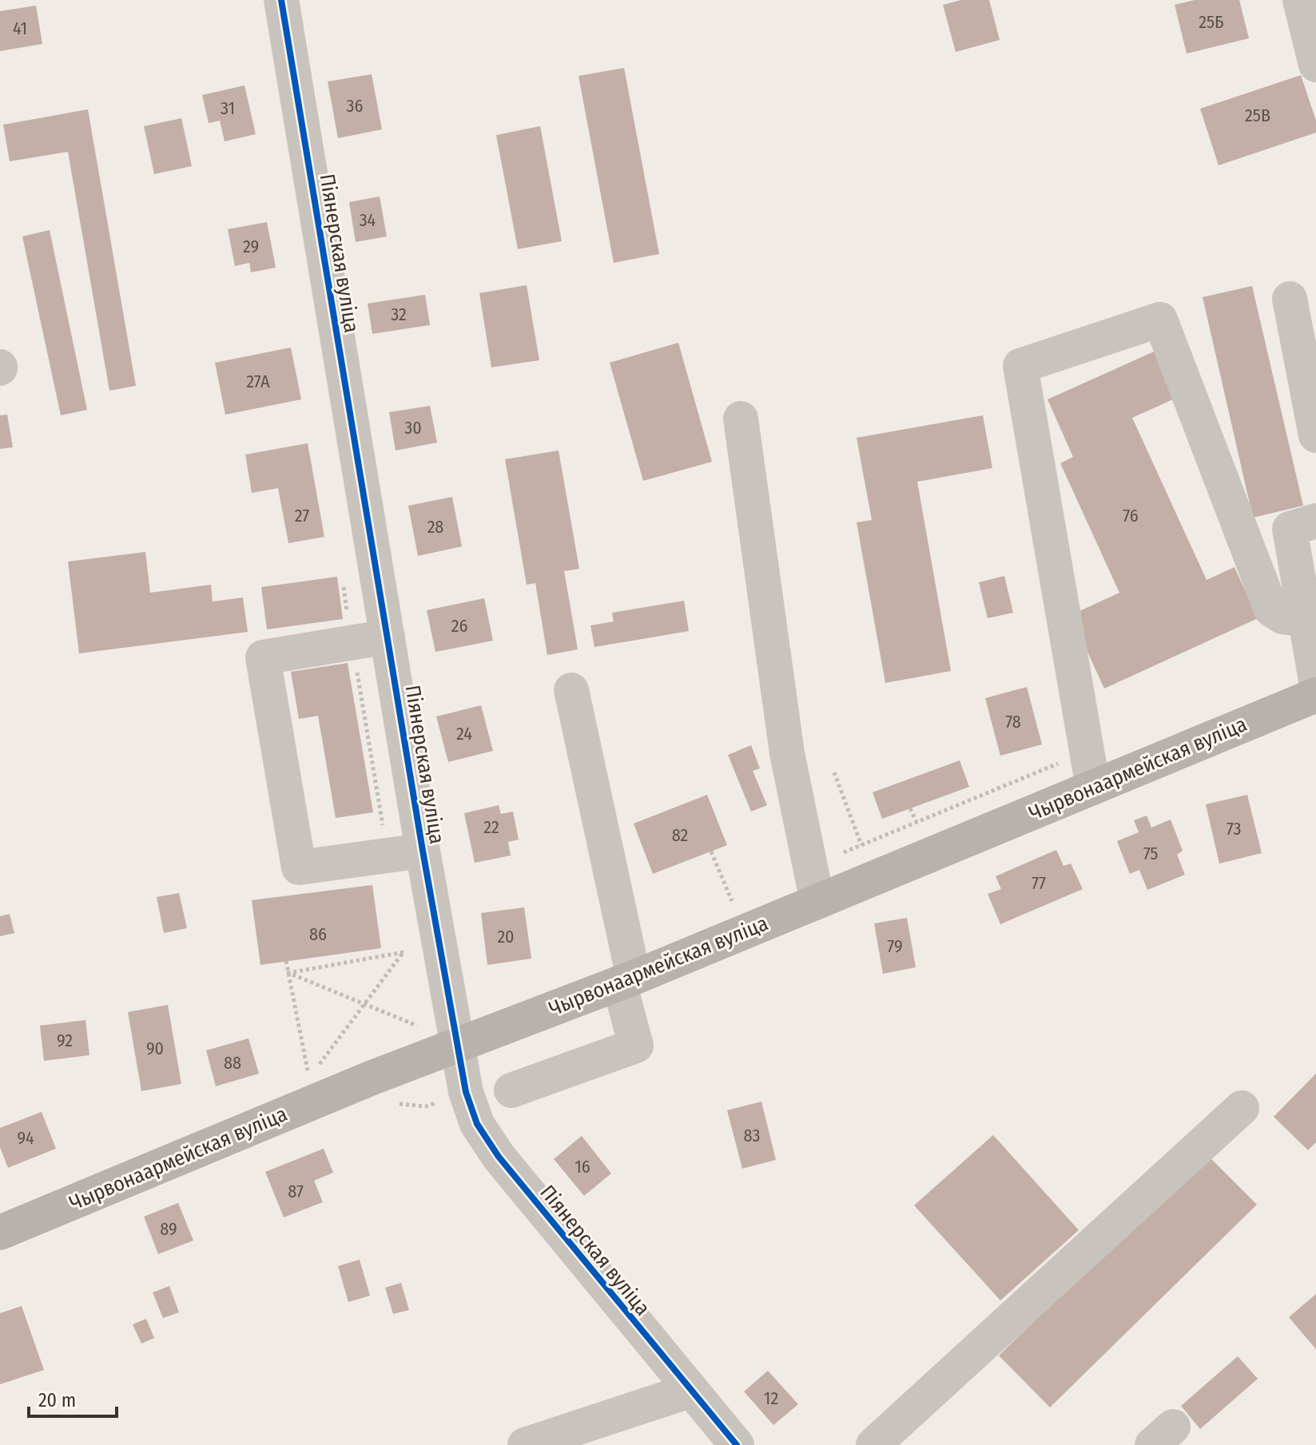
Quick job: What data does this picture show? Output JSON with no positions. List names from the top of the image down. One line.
{"streets":{"main road":["Чырвонаармейская вуліца"],"street":["Піянерская вуліца"]},"crossings":[["Піянерская вуліца","Чырвонаармейская вуліца"]],"house_numbers":["25Б","41","36","31","25В","34","29","32","27А","30","27","76","28","26","78","24","22","73","82","75","77","86","20","79","92","90","88","83","94","16","87","89","12"],"scale_bar":"20 m"}
